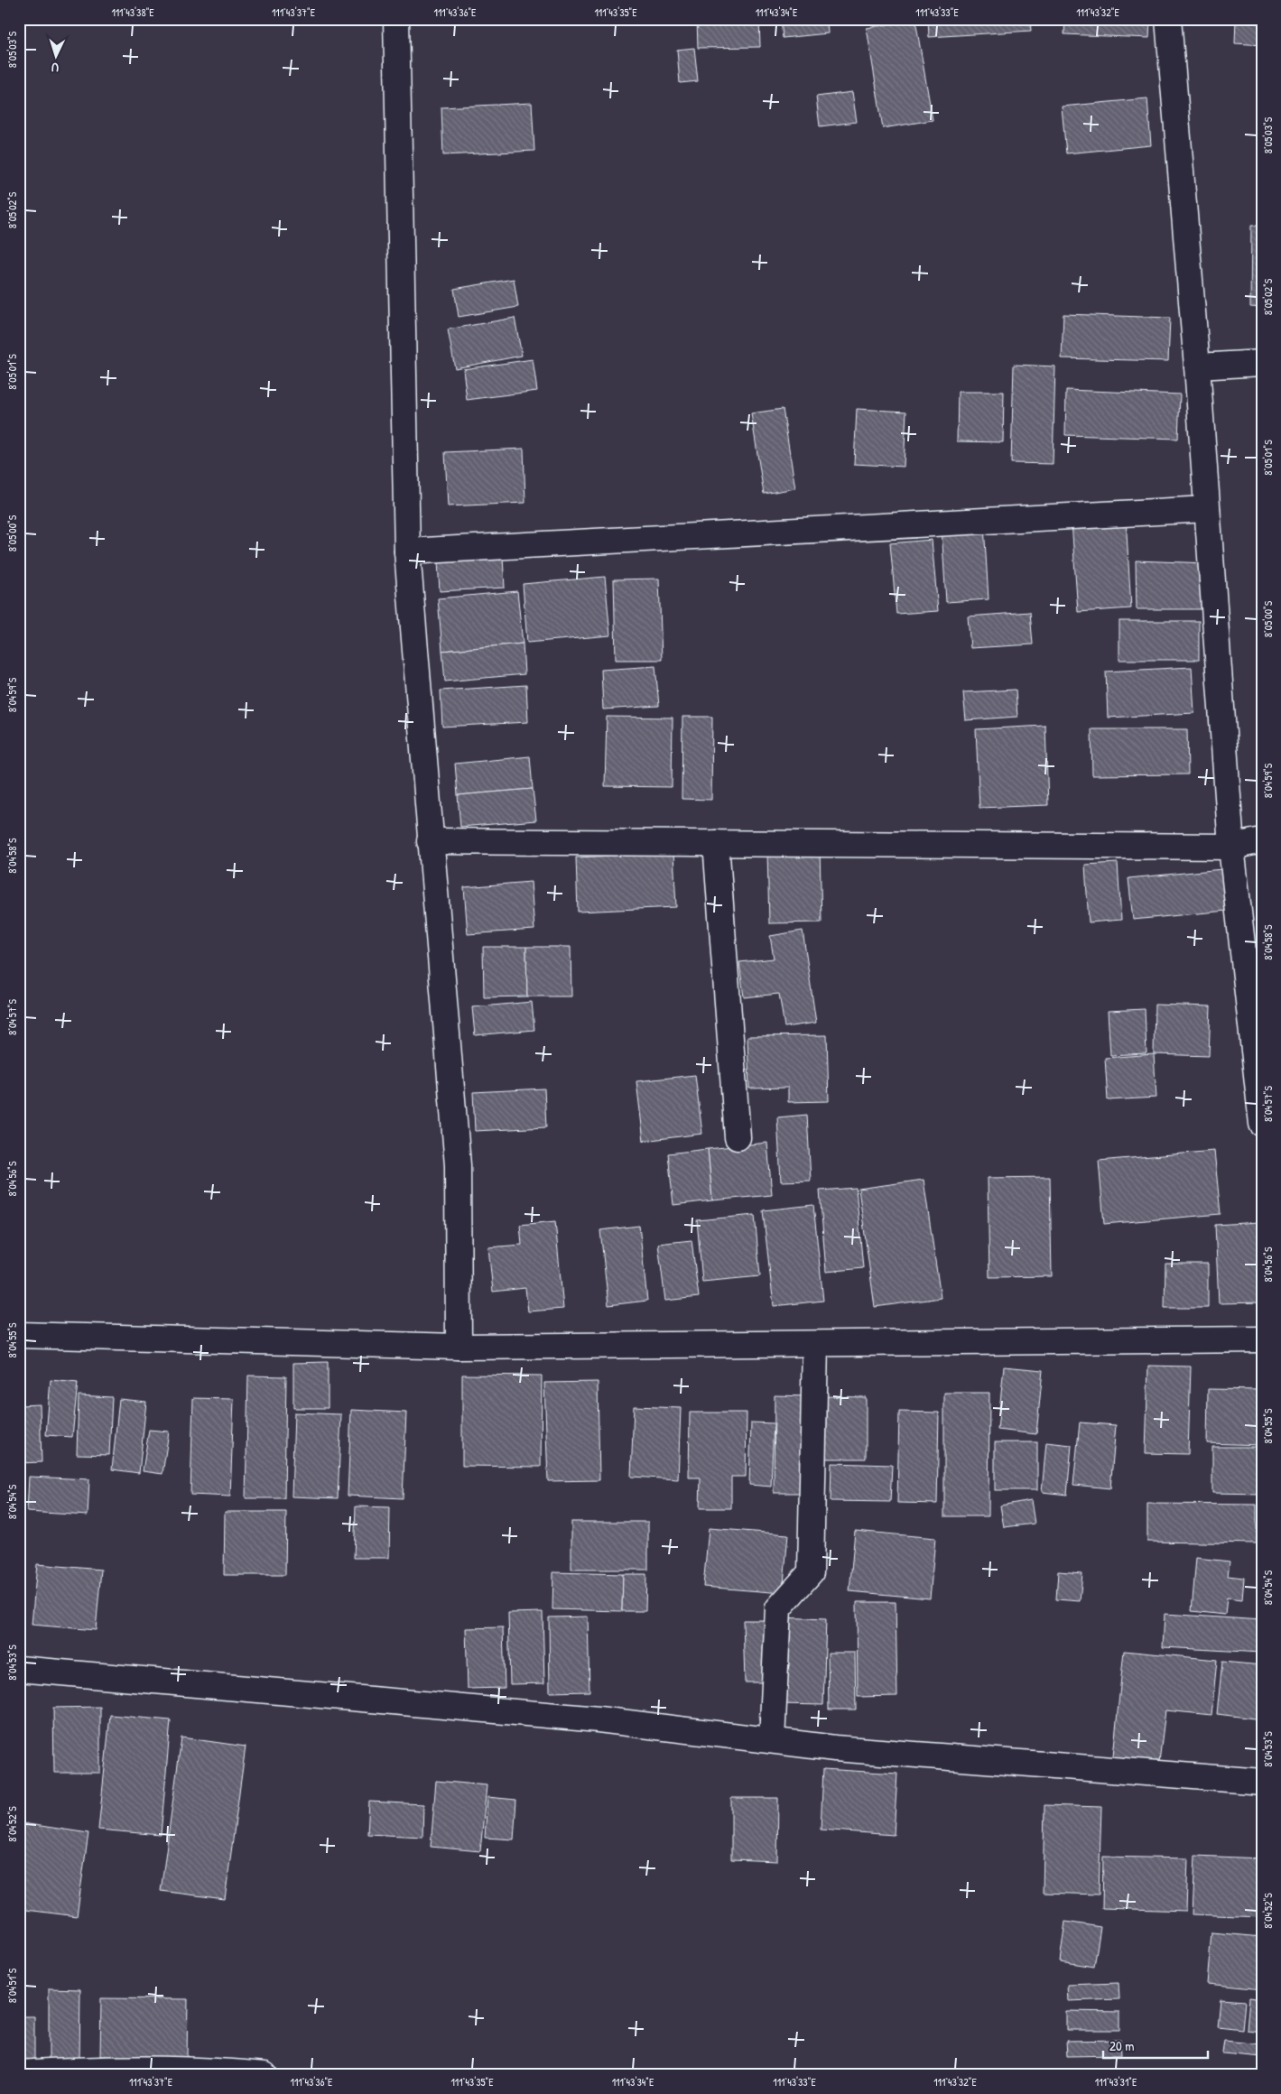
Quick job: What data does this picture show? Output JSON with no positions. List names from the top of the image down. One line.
{"scale_bar":"20 m","north":"bottom","coordinates":["111°43'38\"E","111°43'37\"E","111°43'36\"E","111°43'35\"E","111°43'34\"E","111°43'33\"E","111°43'32\"E","8°05'03\"S","8°05'02\"S","8°05'01\"S","8°05'00\"S","8°04'59\"S","8°04'58\"S","8°04'57\"S","8°04'56\"S","8°04'55\"S","8°04'54\"S","8°04'53\"S","8°04'52\"S","8°04'51\"S","111°43'31\"E"]}
